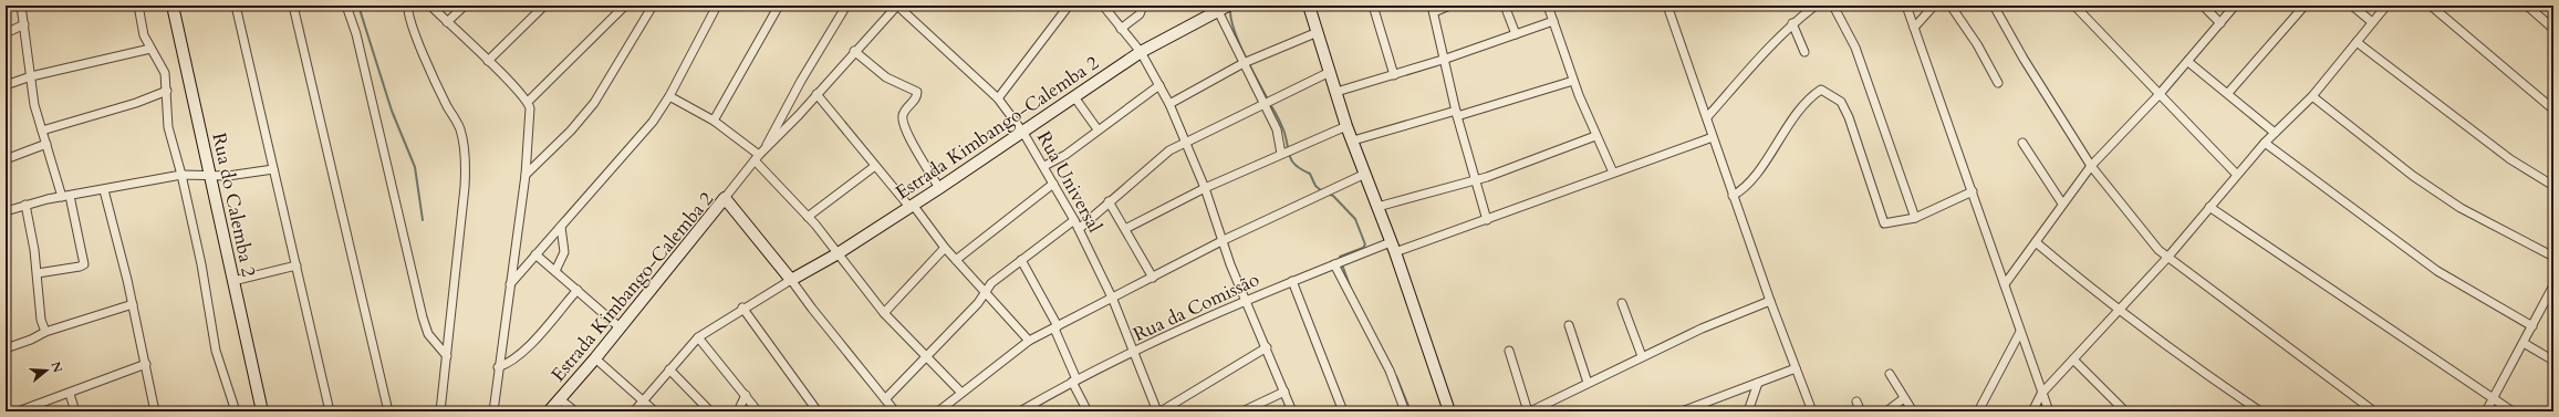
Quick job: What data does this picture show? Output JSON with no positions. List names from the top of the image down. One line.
{"streets":{"main road":["Estrada Kimbango-Calemba 2","Rua do Calemba 2"],"street":["Rua Universal","Rua da Comissão"]},"crossings":[["Estrada Kimbango-Calemba 2","Rua Universal"],["Rua Universal","Rua da Comissão"]],"north":"right"}
